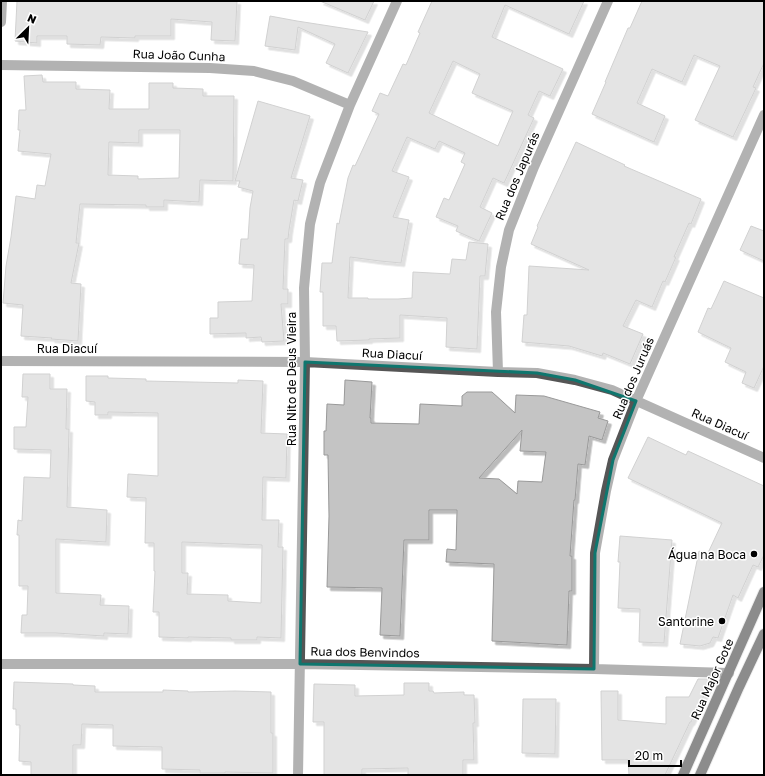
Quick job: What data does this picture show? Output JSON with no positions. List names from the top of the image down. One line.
{"streets":{"main road":["Rua Major Gote"],"street":["Rua João Cunha","Rua dos Japurás","Rua Diacuí","Rua dos Juruás","Rua Nito de Deus Vieira","Rua dos Benvindos"]},"crossings":[["Rua João Cunha","Rua Nito de Deus Vieira"],["Rua dos Japurás","Rua Diacuí"],["Rua Diacuí","Rua dos Juruás"],["Rua Diacuí","Rua Nito de Deus Vieira"],["Rua dos Juruás","Rua dos Benvindos"],["Rua Nito de Deus Vieira","Rua dos Benvindos"],["Rua dos Benvindos","Rua Major Gote"]],"places":["Água na Boca","Santorine"],"scale_bar":"20 m","north":"top right"}
